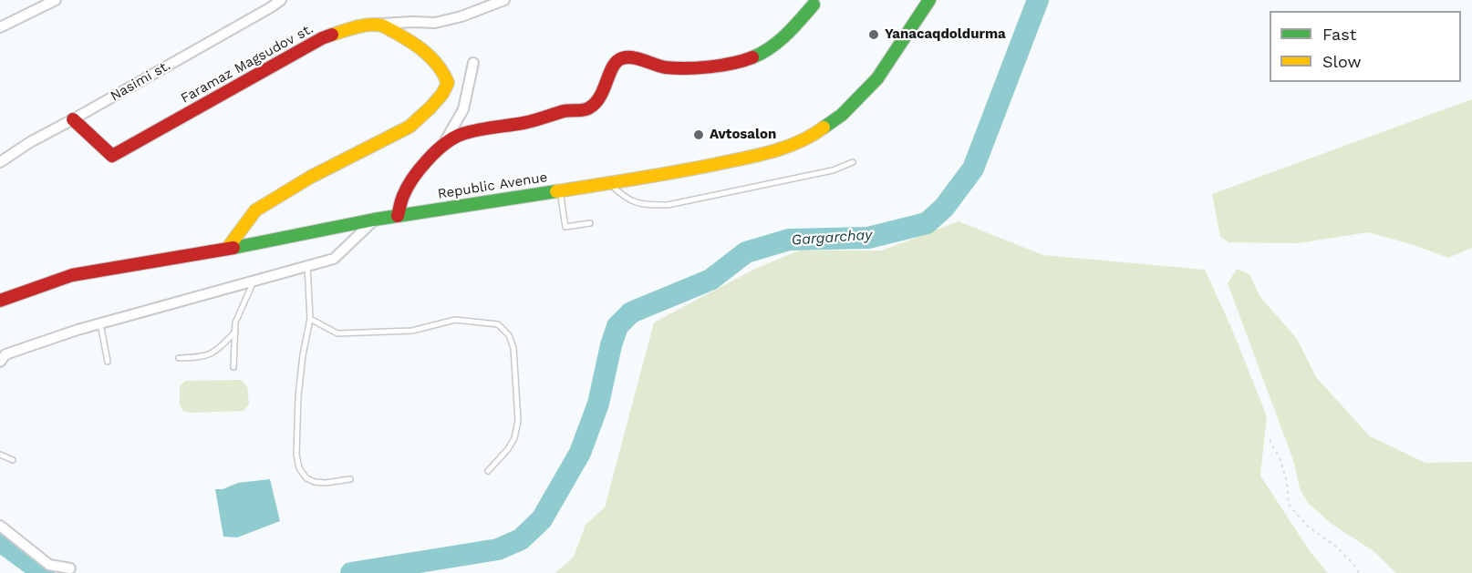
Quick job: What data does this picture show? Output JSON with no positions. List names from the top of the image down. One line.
{"streets":{"street":["Faramaz Magsudov st.","Nasimi st.","Republic Avenue"]},"crossings":[["Faramaz Magsudov st.","Nasimi st."]],"water":["Gargarchay"],"places":["Yanacaqdoldurma","Avtosalon"],"legend":["Fast","Slow"]}
